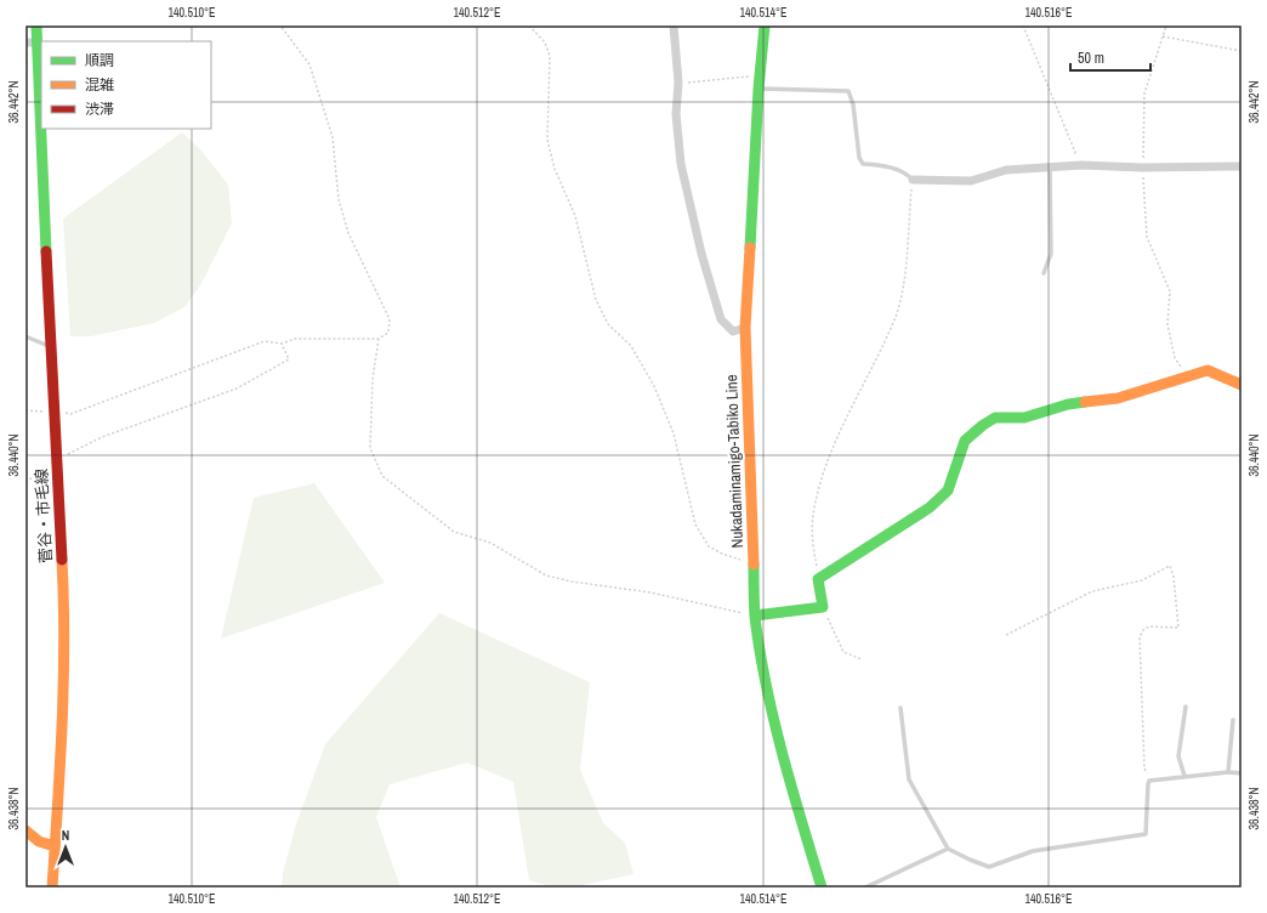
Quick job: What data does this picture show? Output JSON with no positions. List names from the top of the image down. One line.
{"streets":{"street":["Nukadaminamigo-Tabiko Line","菅谷・市毛線"]},"legend":["順調","混雑","渋滞"],"scale_bar":"50 m","north":"top","coordinates":["140.510°E","140.512°E","140.514°E","140.516°E","36.442°N","36.440°N","36.438°N"]}
